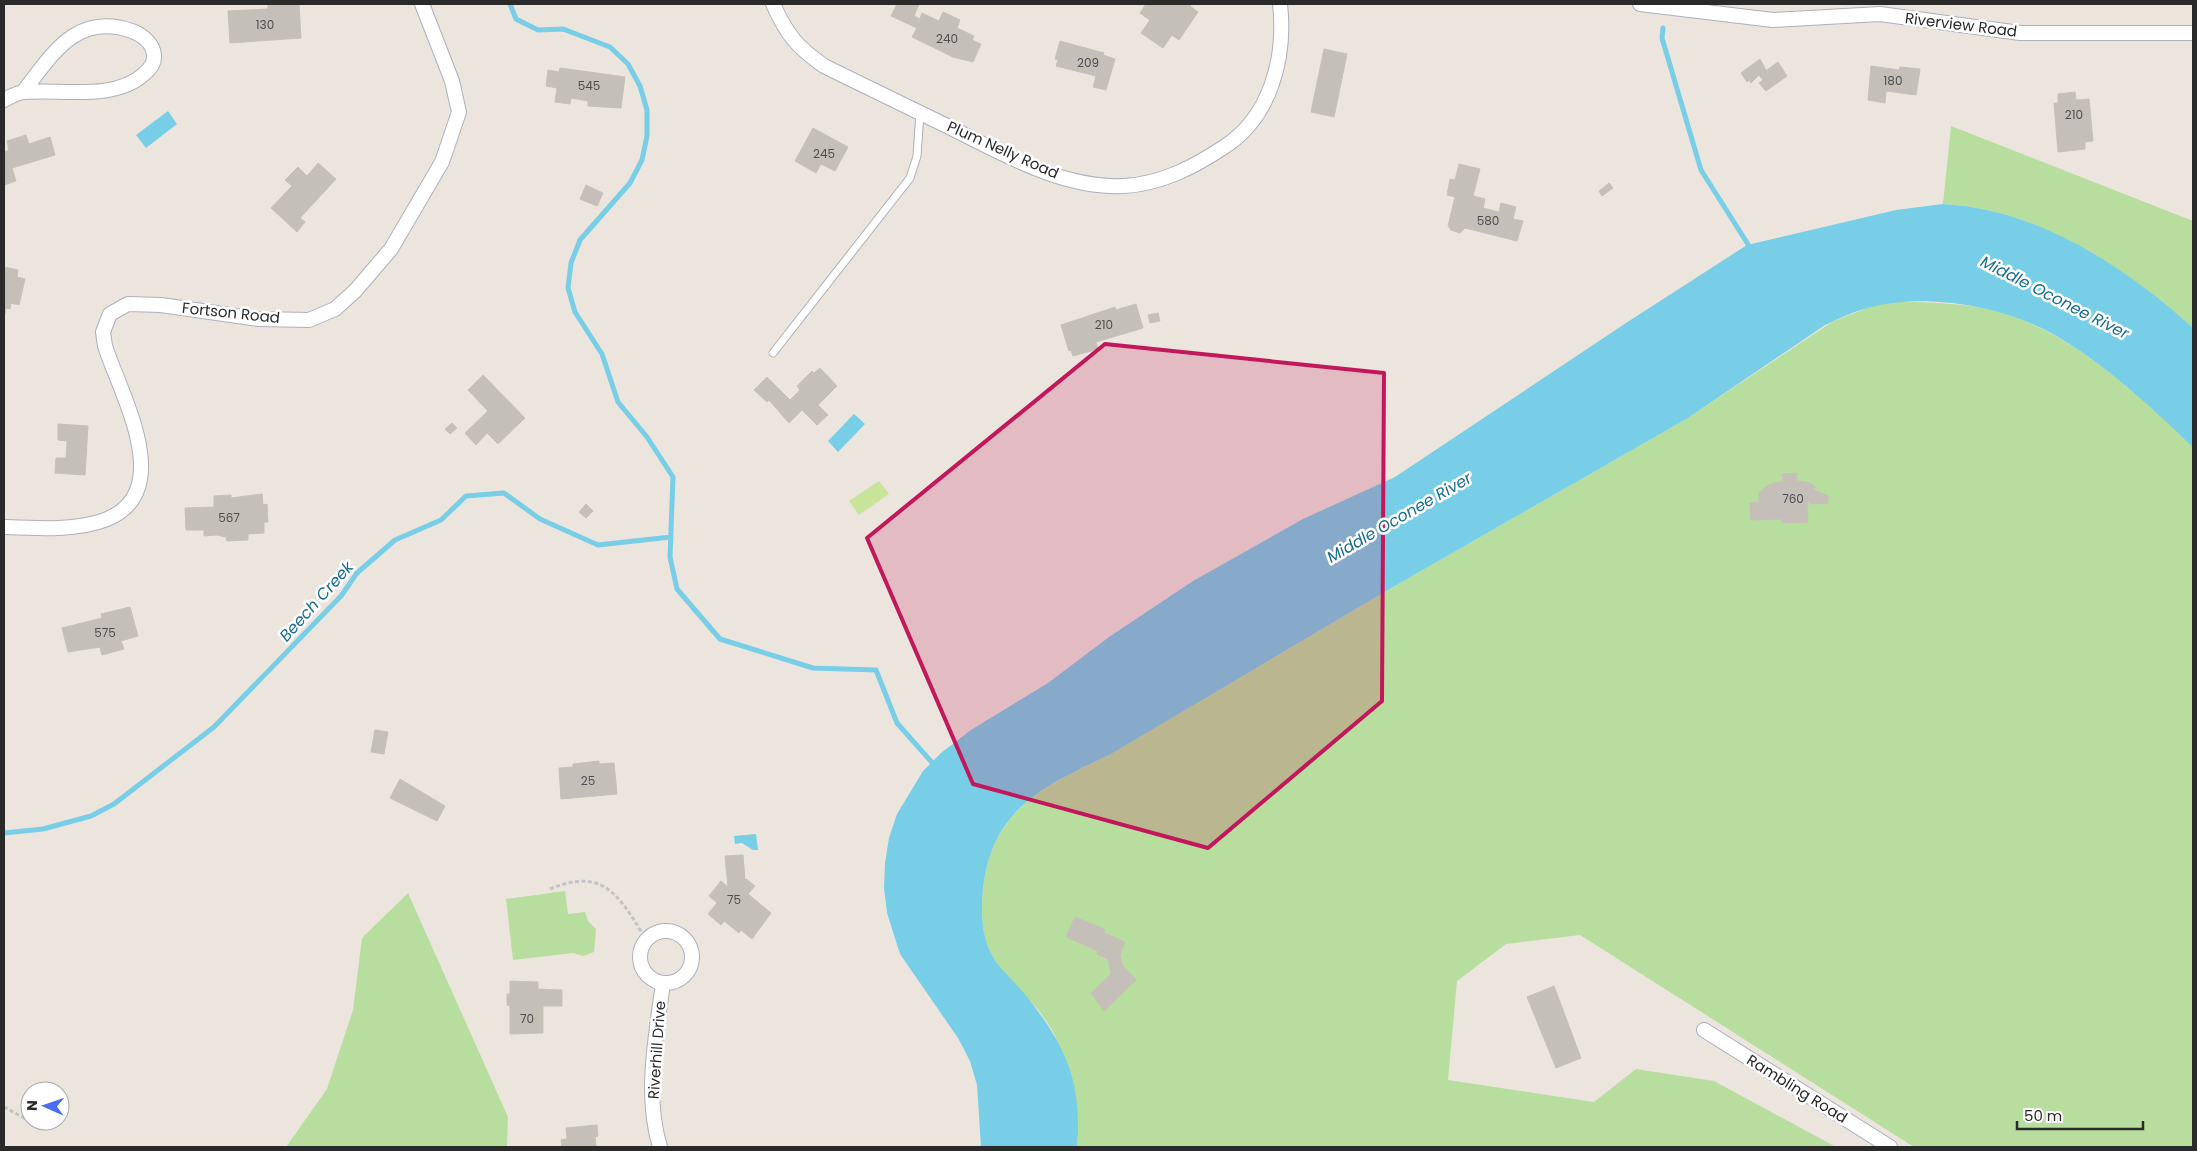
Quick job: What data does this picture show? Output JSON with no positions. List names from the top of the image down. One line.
{"streets":{"street":["Riverview Road","Plum Nelly Road","Fortson Road","Riverhill Drive","Rambling Road"]},"water":["Middle Oconee River","Beech Creek"],"house_numbers":["130","240","209","180","545","210","245","580","210","760","567","575","25","75","70"],"scale_bar":"50 m","north":"left"}
